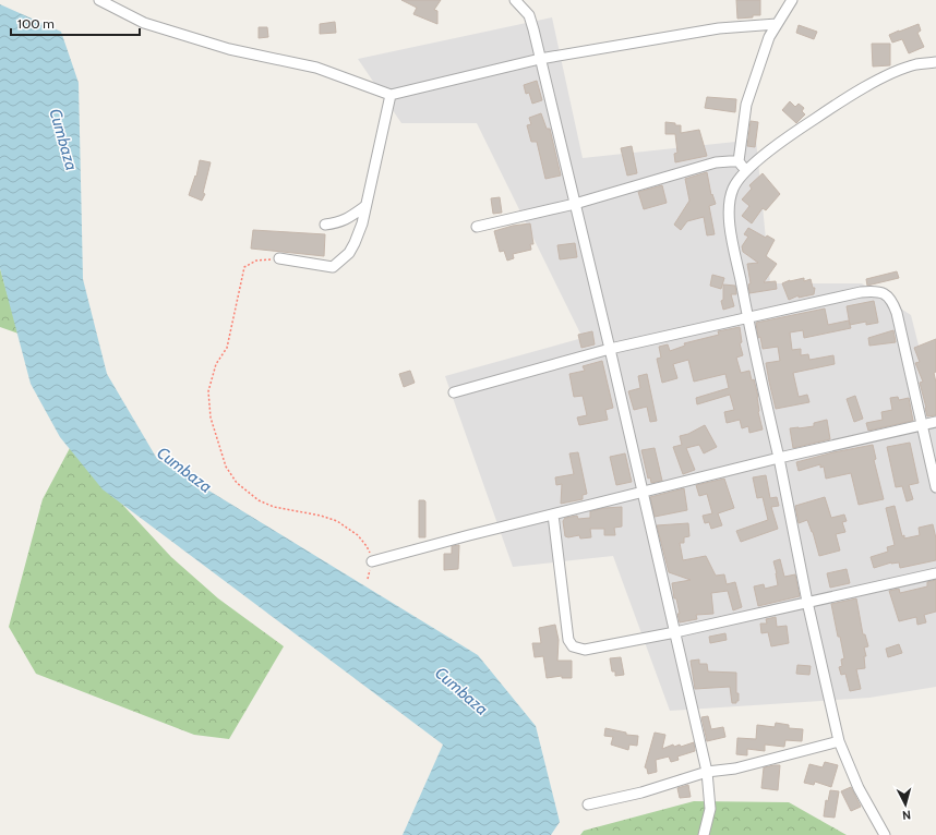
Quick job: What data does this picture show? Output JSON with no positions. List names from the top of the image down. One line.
{"water":["Cumbaza"],"scale_bar":"100 m","north":"bottom"}
